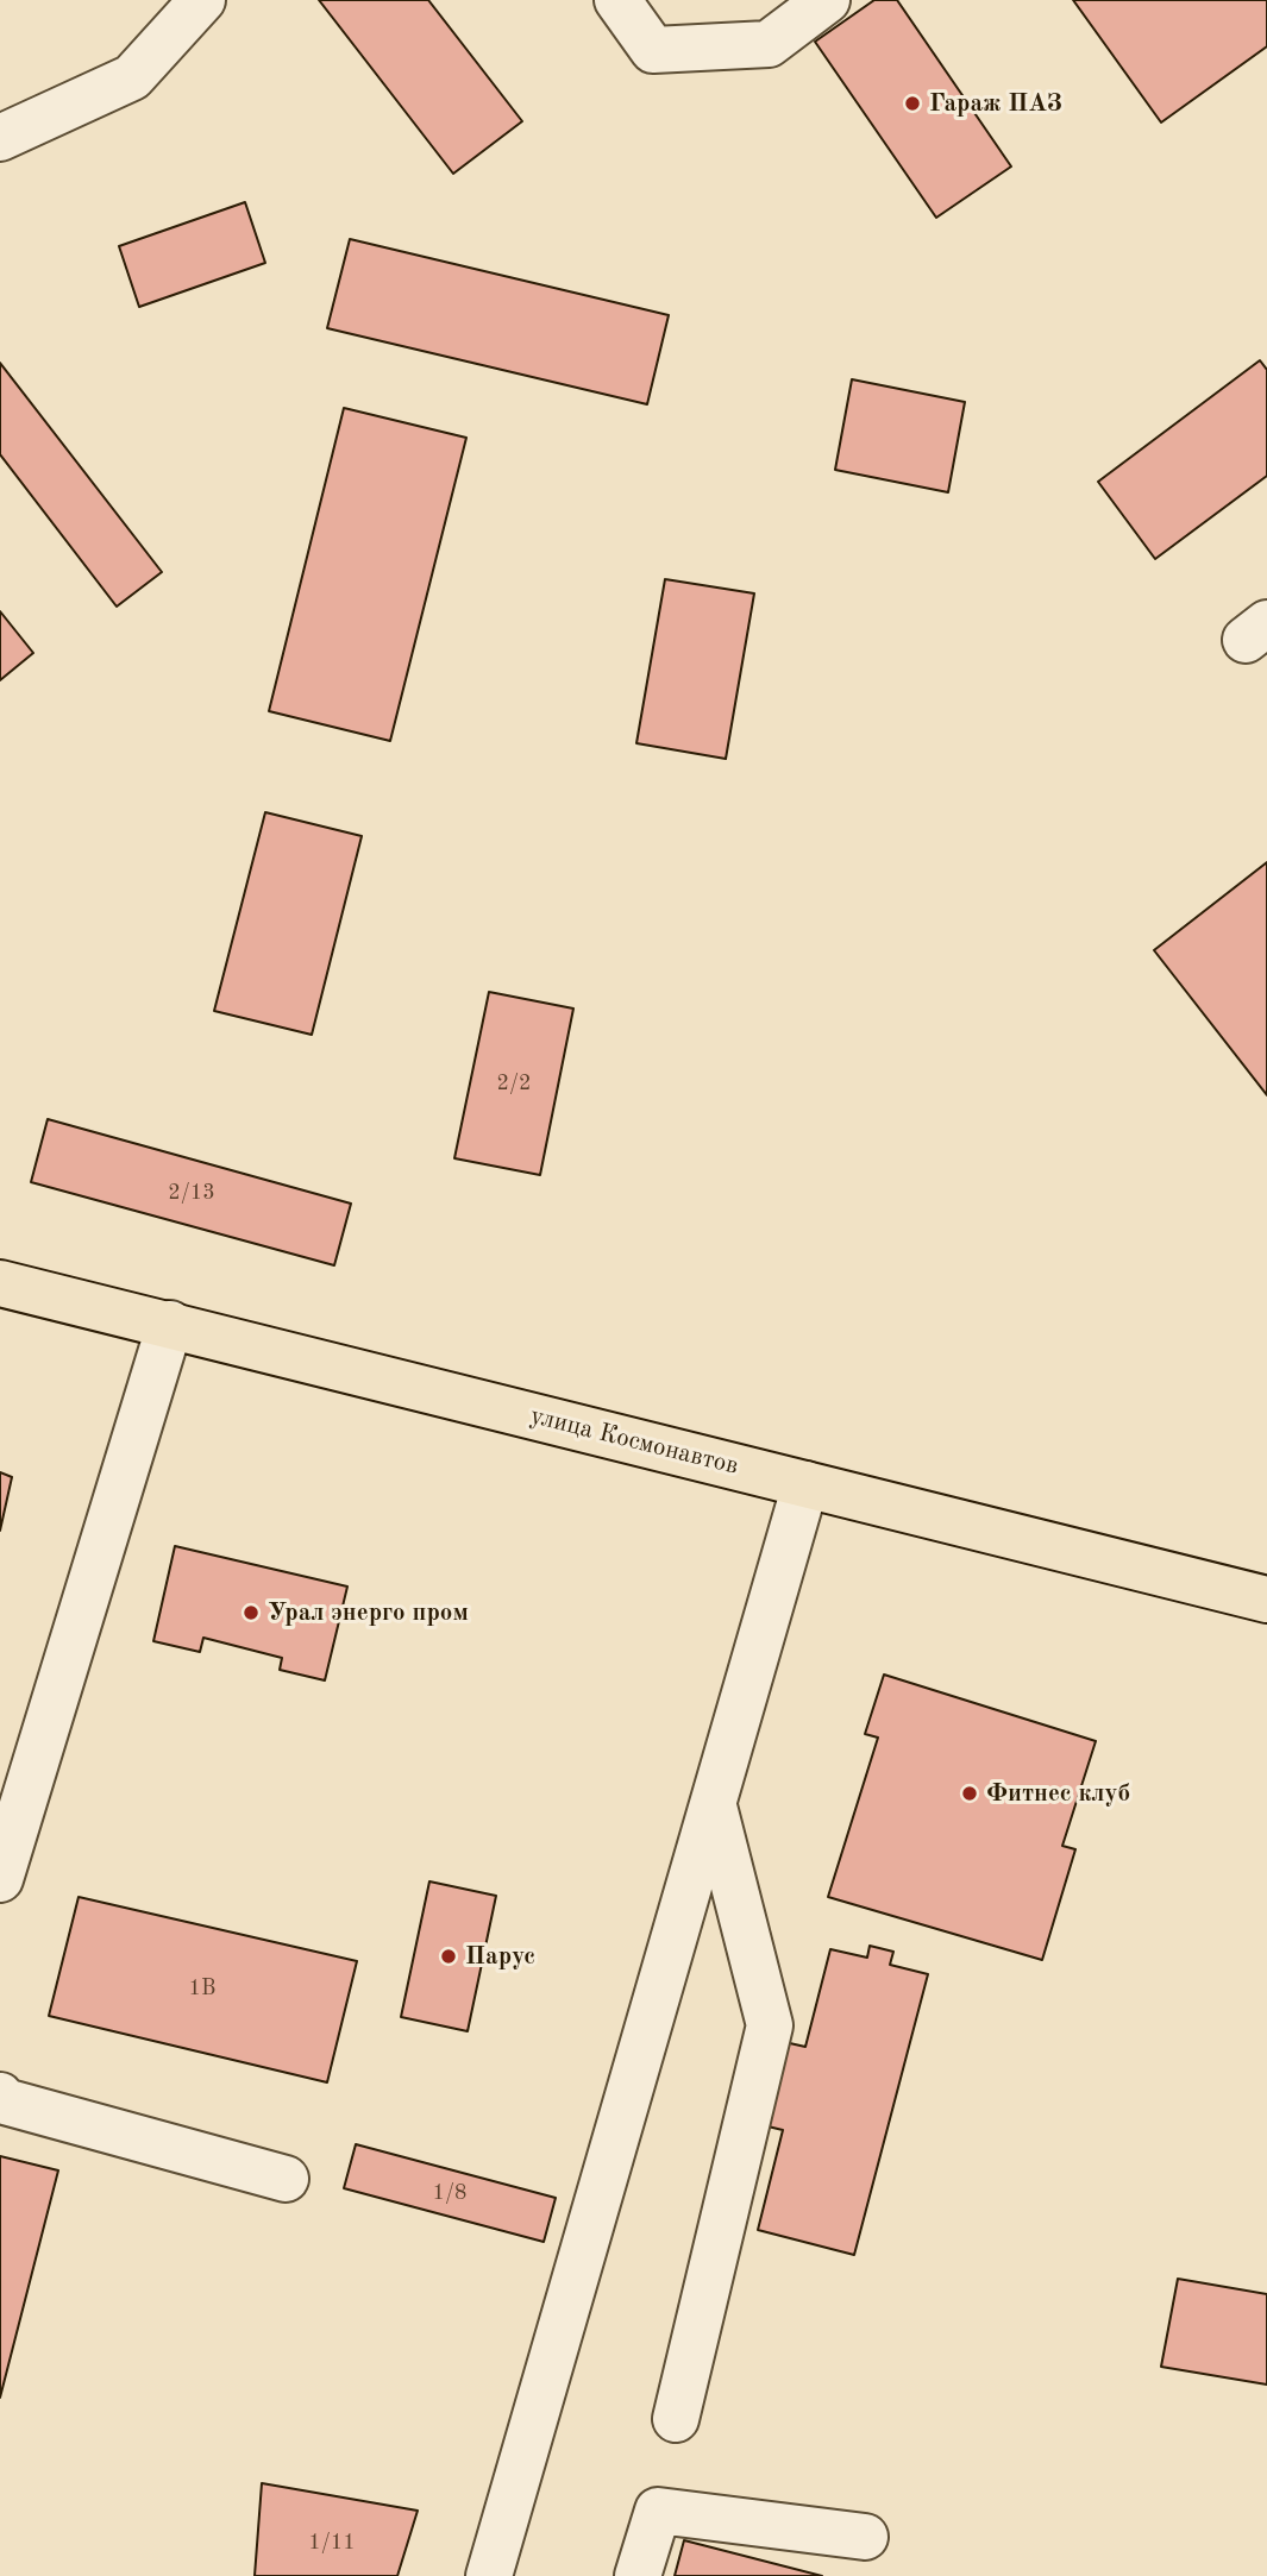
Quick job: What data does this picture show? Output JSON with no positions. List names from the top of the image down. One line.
{"streets":{"main road":["улица Космонавтов"]},"places":["Гараж ПАЗ","Урал энерго пром","Фитнес клуб","Парус"],"house_numbers":["2/2","2/13","1В","1/8","1/11"]}
